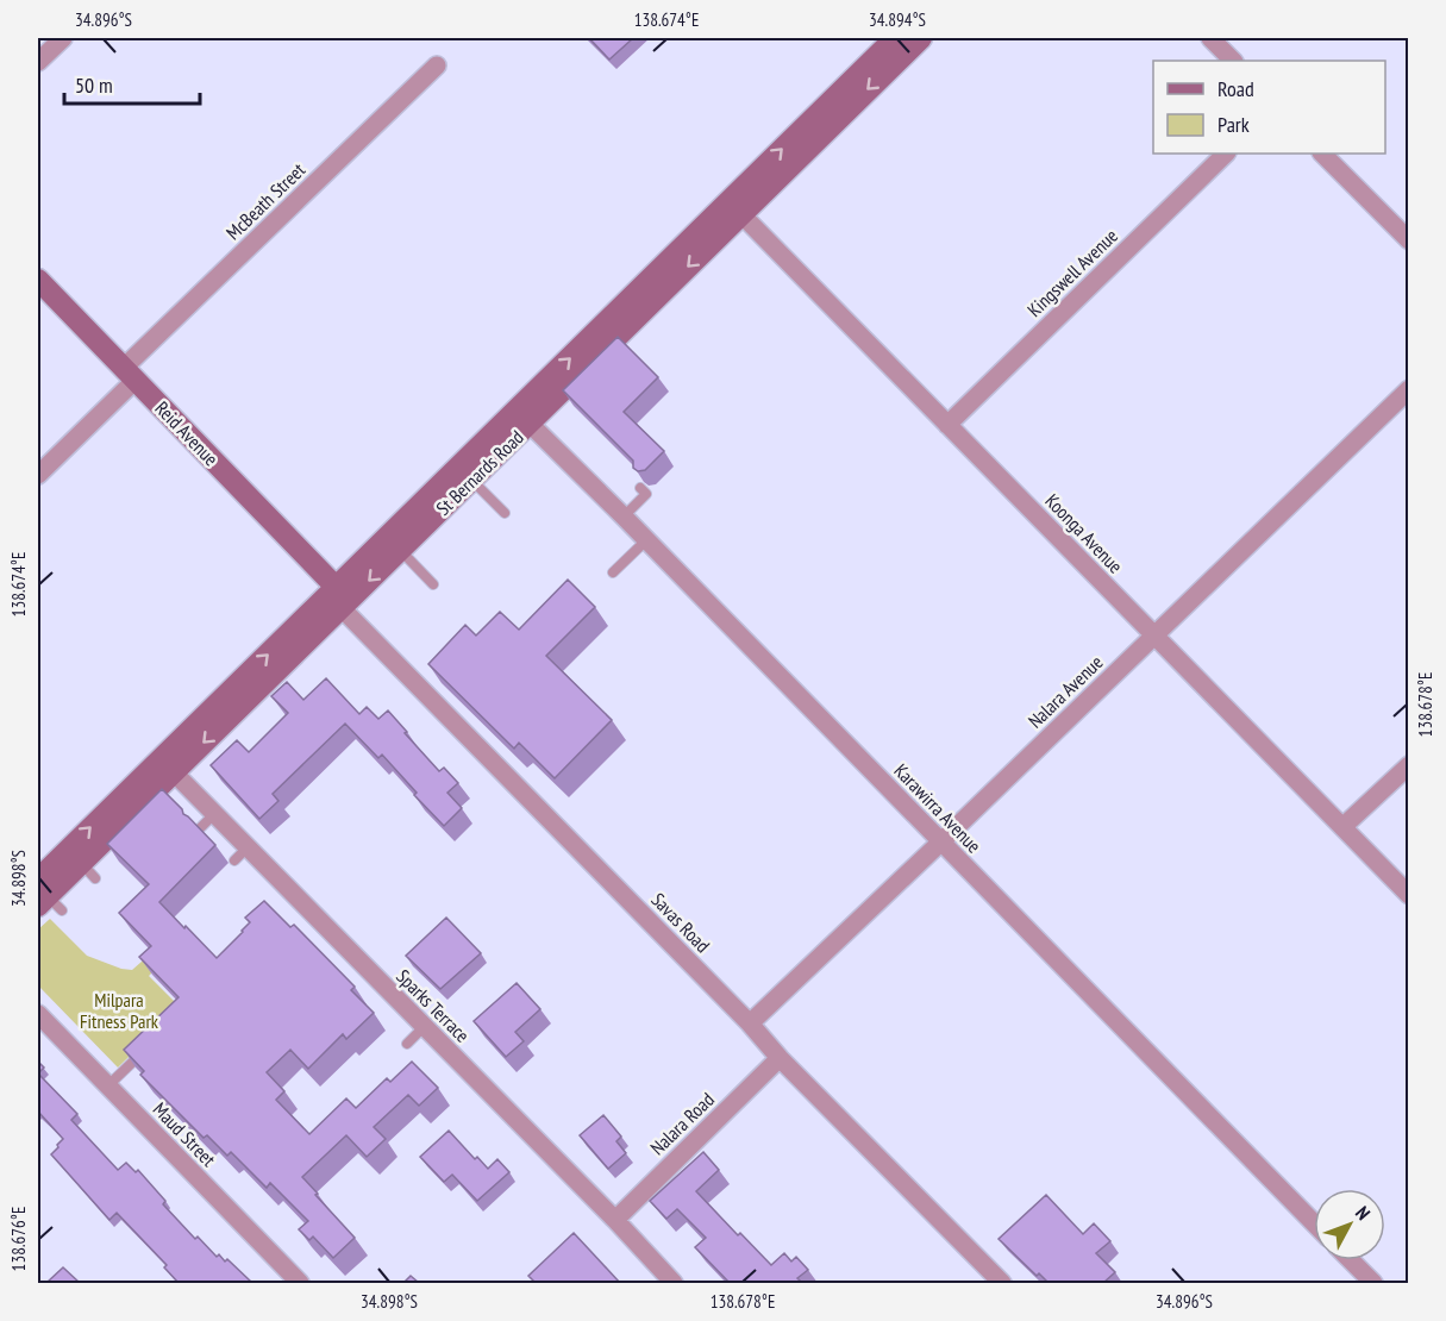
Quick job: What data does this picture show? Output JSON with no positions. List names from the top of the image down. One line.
{"streets":{"main road":["Reid Avenue","St Bernards Road"],"street":["McBeath Street","Kingswell Avenue","Koonga Avenue","Nalara Avenue","Karawirra Avenue","Savas Road","Sparks Terrace","Nalara Road","Maud Street"]},"crossings":[["McBeath Street","Reid Avenue"],["Kingswell Avenue","Koonga Avenue"],["Reid Avenue","St Bernards Road"],["Reid Avenue","Savas Road"],["St Bernards Road","Koonga Avenue"],["St Bernards Road","Karawirra Avenue"],["St Bernards Road","Savas Road"],["St Bernards Road","Sparks Terrace"],["Koonga Avenue","Nalara Avenue"],["Nalara Avenue","Karawirra Avenue"],["Nalara Avenue","Savas Road"],["Savas Road","Nalara Road"],["Sparks Terrace","Nalara Road"]],"parks":["Milpara Fitness Park"],"legend":["Road","Park"],"scale_bar":"50 m","north":"top right","coordinates":["34.896°S","138.674°E","34.894°S","138.678°E","34.898°S","138.676°E"]}
